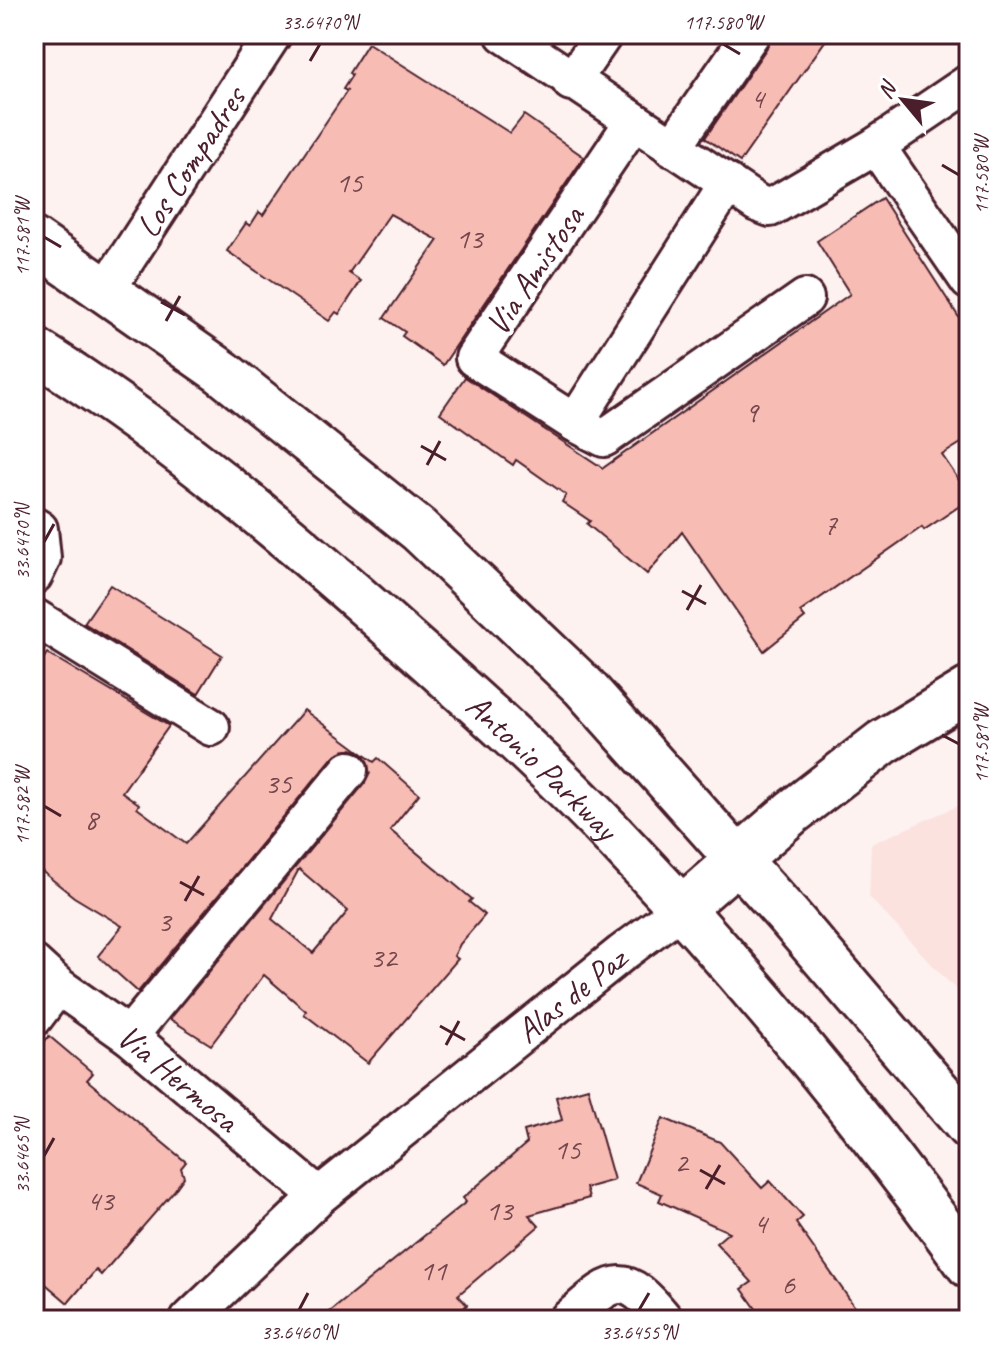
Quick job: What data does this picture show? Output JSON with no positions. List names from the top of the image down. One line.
{"streets":{"main road":["Antonio Parkway","Alas de Paz"],"street":["Los Compadres","Via Amistosa","Via Hermosa"]},"crossings":[["Antonio Parkway","Alas de Paz"],["Alas de Paz","Via Hermosa"]],"house_numbers":["4","15","13","9","7","35","8","3","32","15","2","43","13","4","11","6"],"north":"top left","coordinates":["33.6470°N","117.580°W","117.581°W","117.582°W","33.6465°N","33.6460°N","33.6455°N"]}
